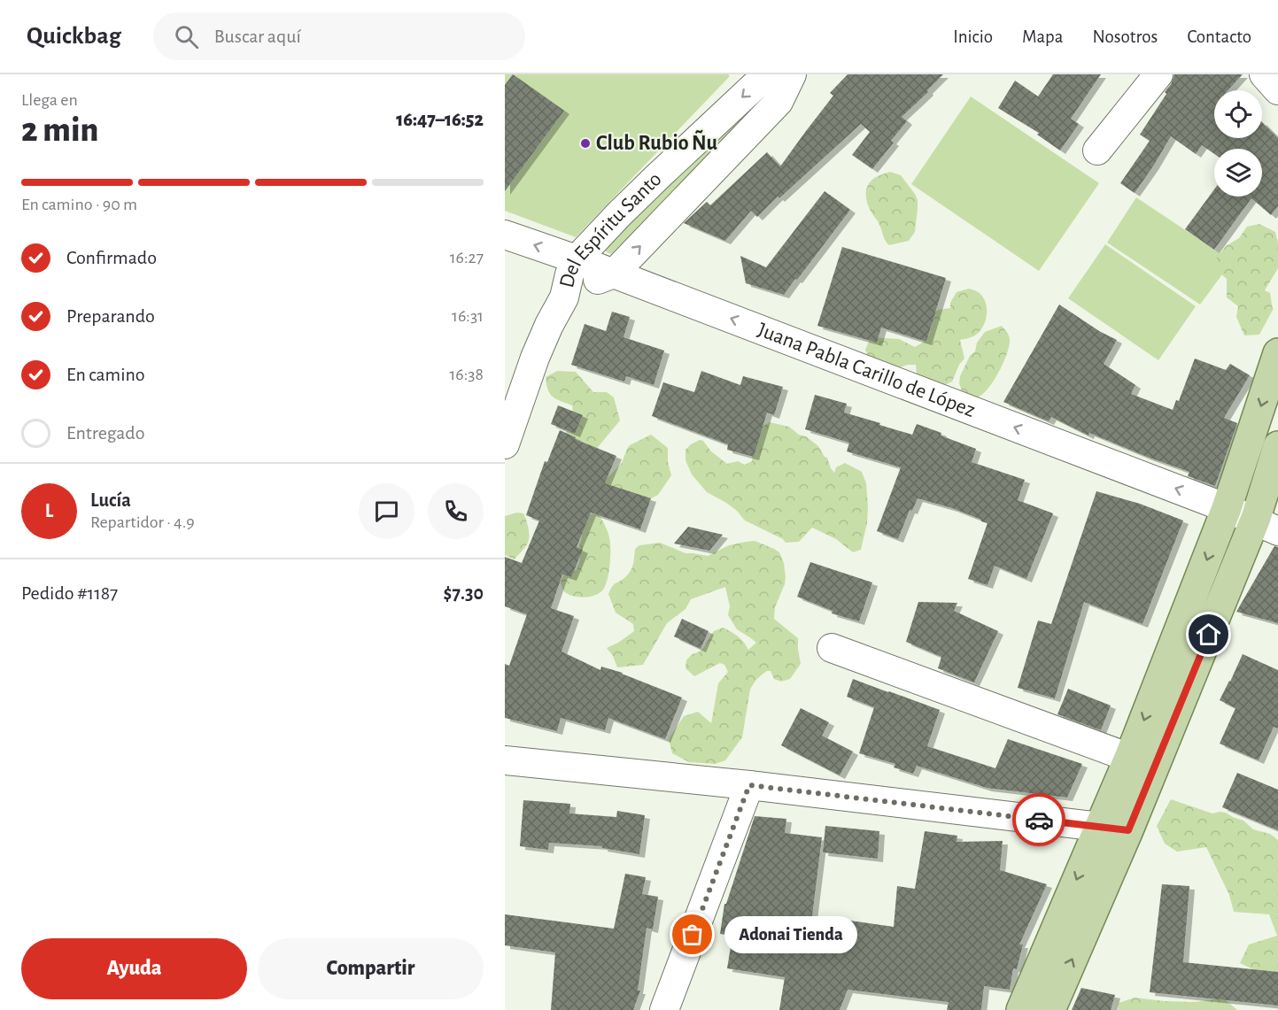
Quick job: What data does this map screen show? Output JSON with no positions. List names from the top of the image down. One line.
{"streets":{"street":["Del Espíritu Santo","Juana Pabla Carillo de López"]},"crossings":[["Del Espíritu Santo","Juana Pabla Carillo de López"]],"one_way":["Juana Pabla Carillo de López"],"places":["Club Rubio Ñu","Adonai Tienda"],"page":{"header":"Quickbag","search":"Buscar aquí","nav":["Inicio","Mapa","Nosotros","Contacto"],"heading":["2 min","Llega en","16:47–16:52"],"panel":["Lucía","Repartidor · 4.9","Pedido #1187","$7.30"],"bar":"En camino · 90 m","list":[["Confirmado","16:27"],["Preparando","16:31"],["En camino","16:38"],"Entregado"],"round":"L","bubble":"Adonai Tienda","buttons":["Ayuda","Compartir"]}}
